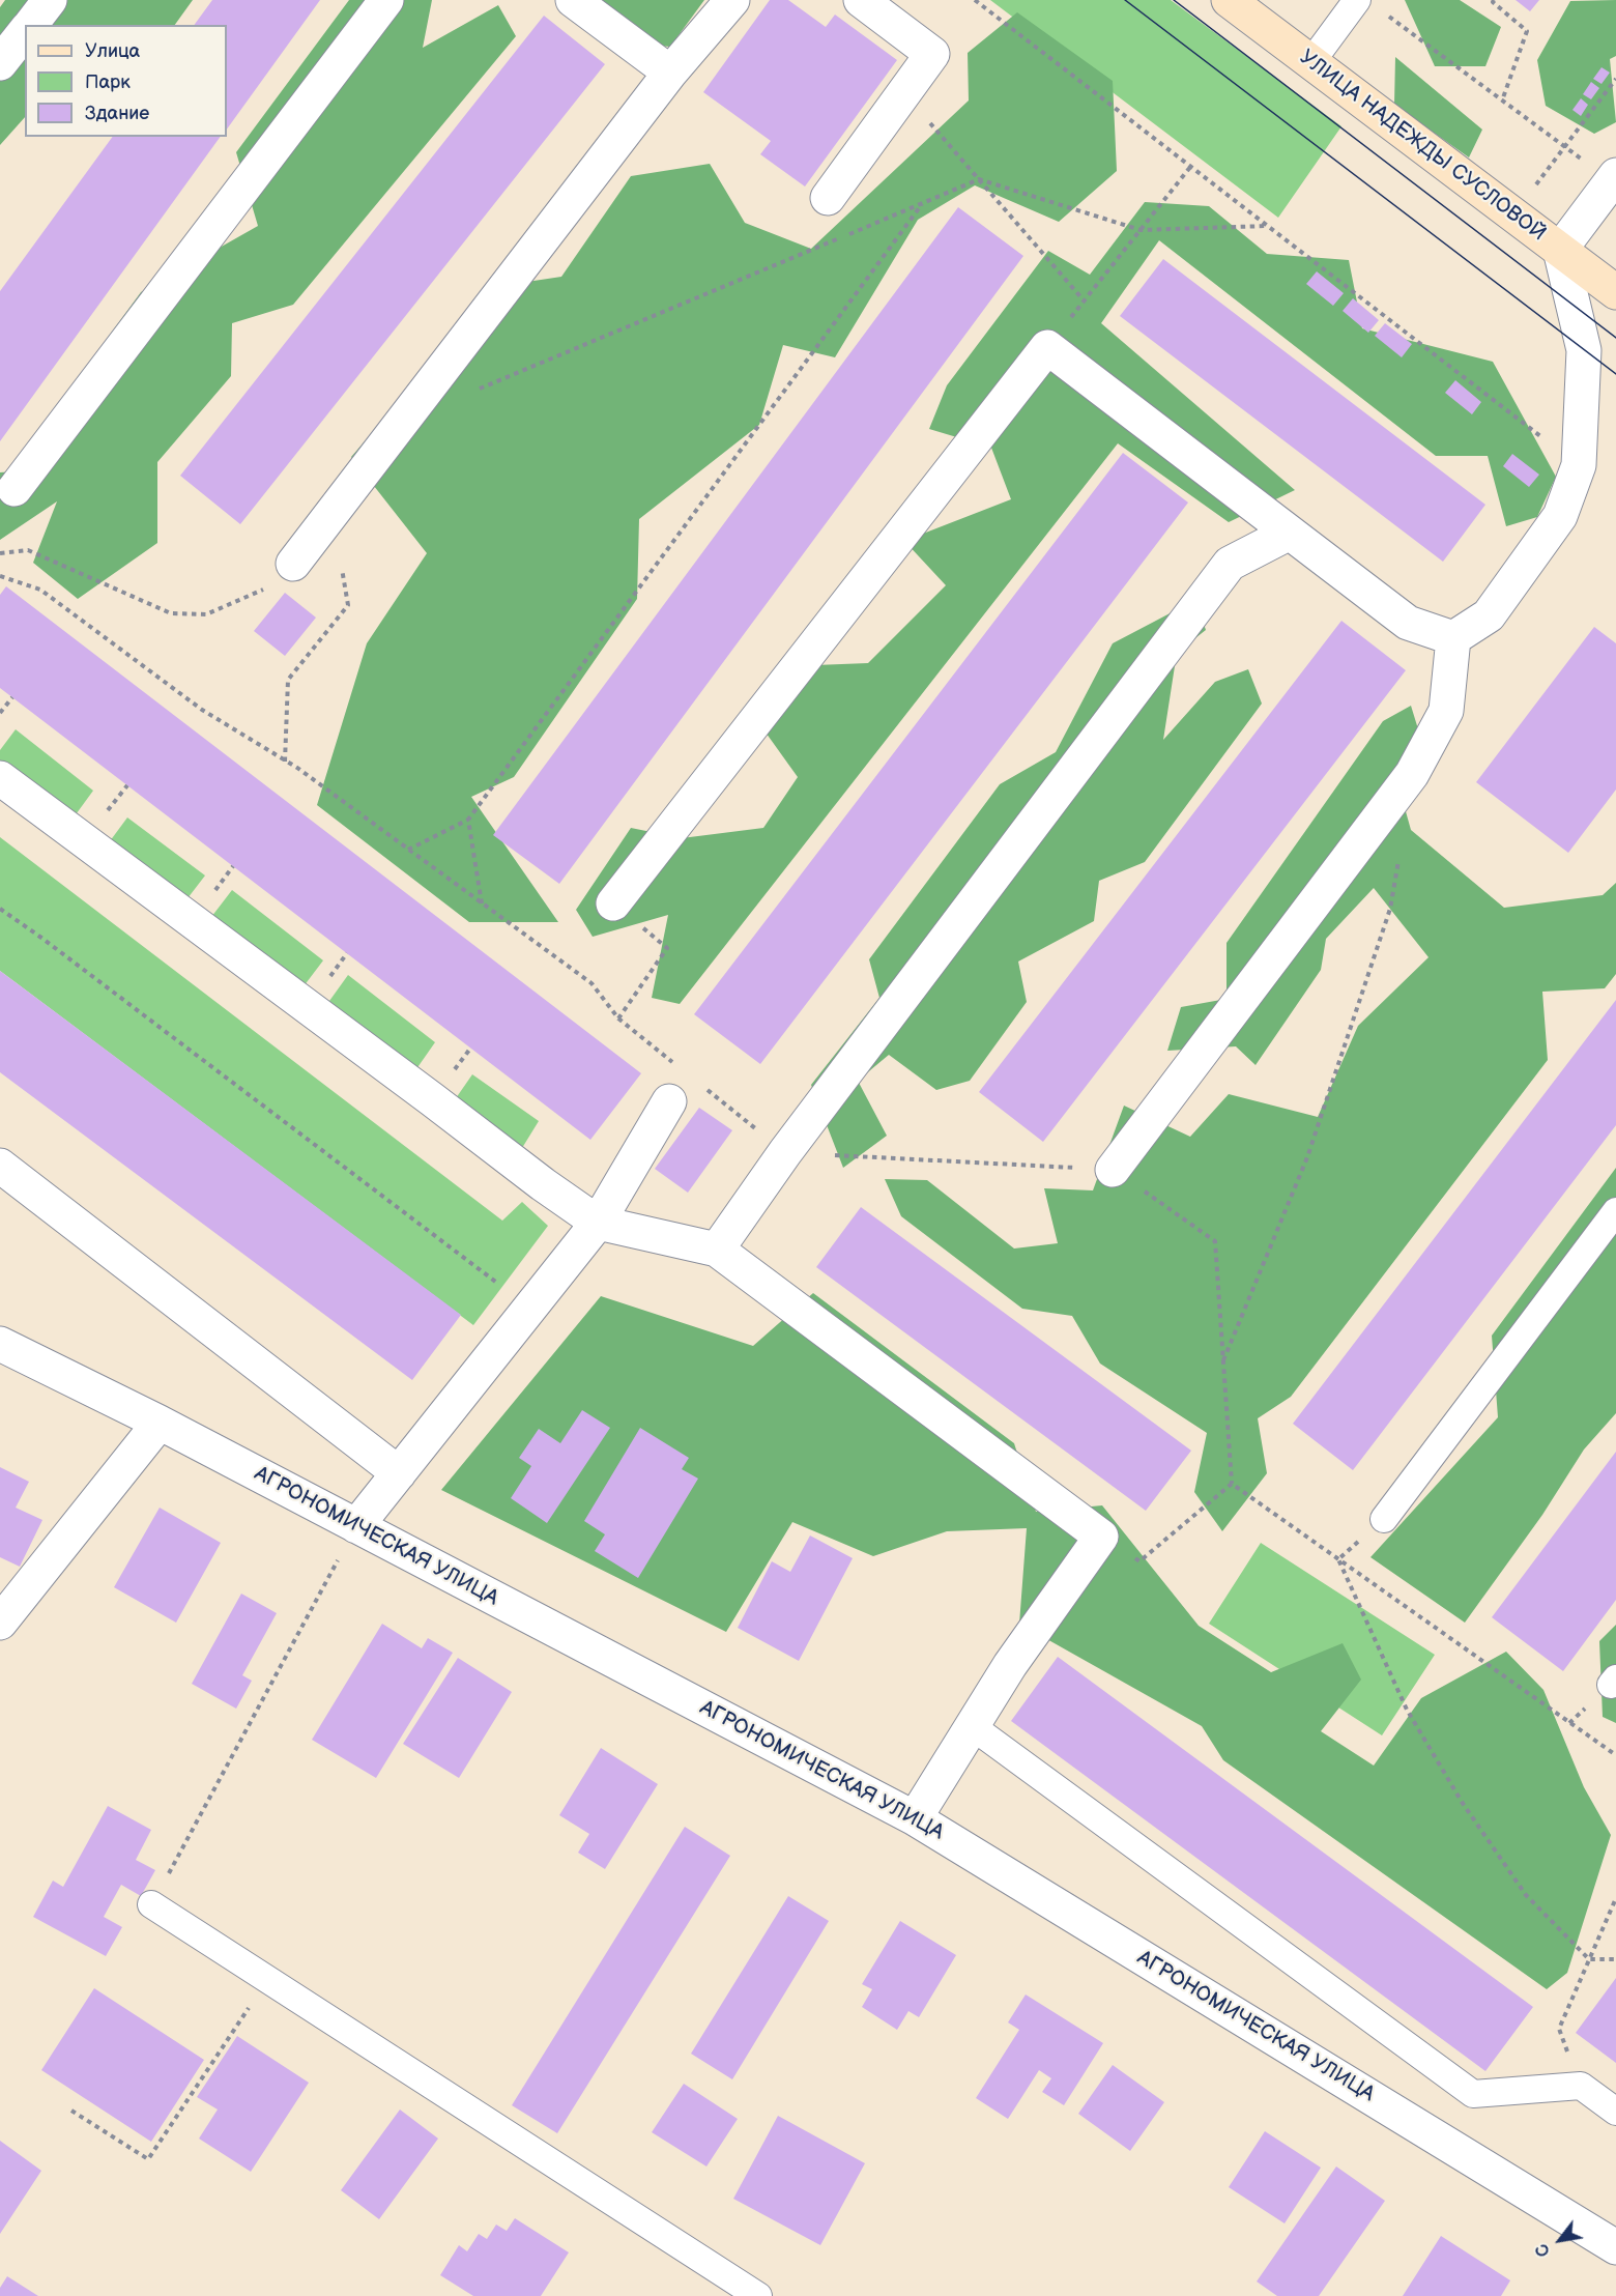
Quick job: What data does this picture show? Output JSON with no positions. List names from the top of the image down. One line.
{"streets":{"main road":["УЛИЦА НАДЕЖДЫ СУСЛОВОЙ"],"street":["АГРОНОМИЧЕСКАЯ УЛИЦА"]},"legend":["Улица","Парк","Здание"],"north":"bottom left"}
